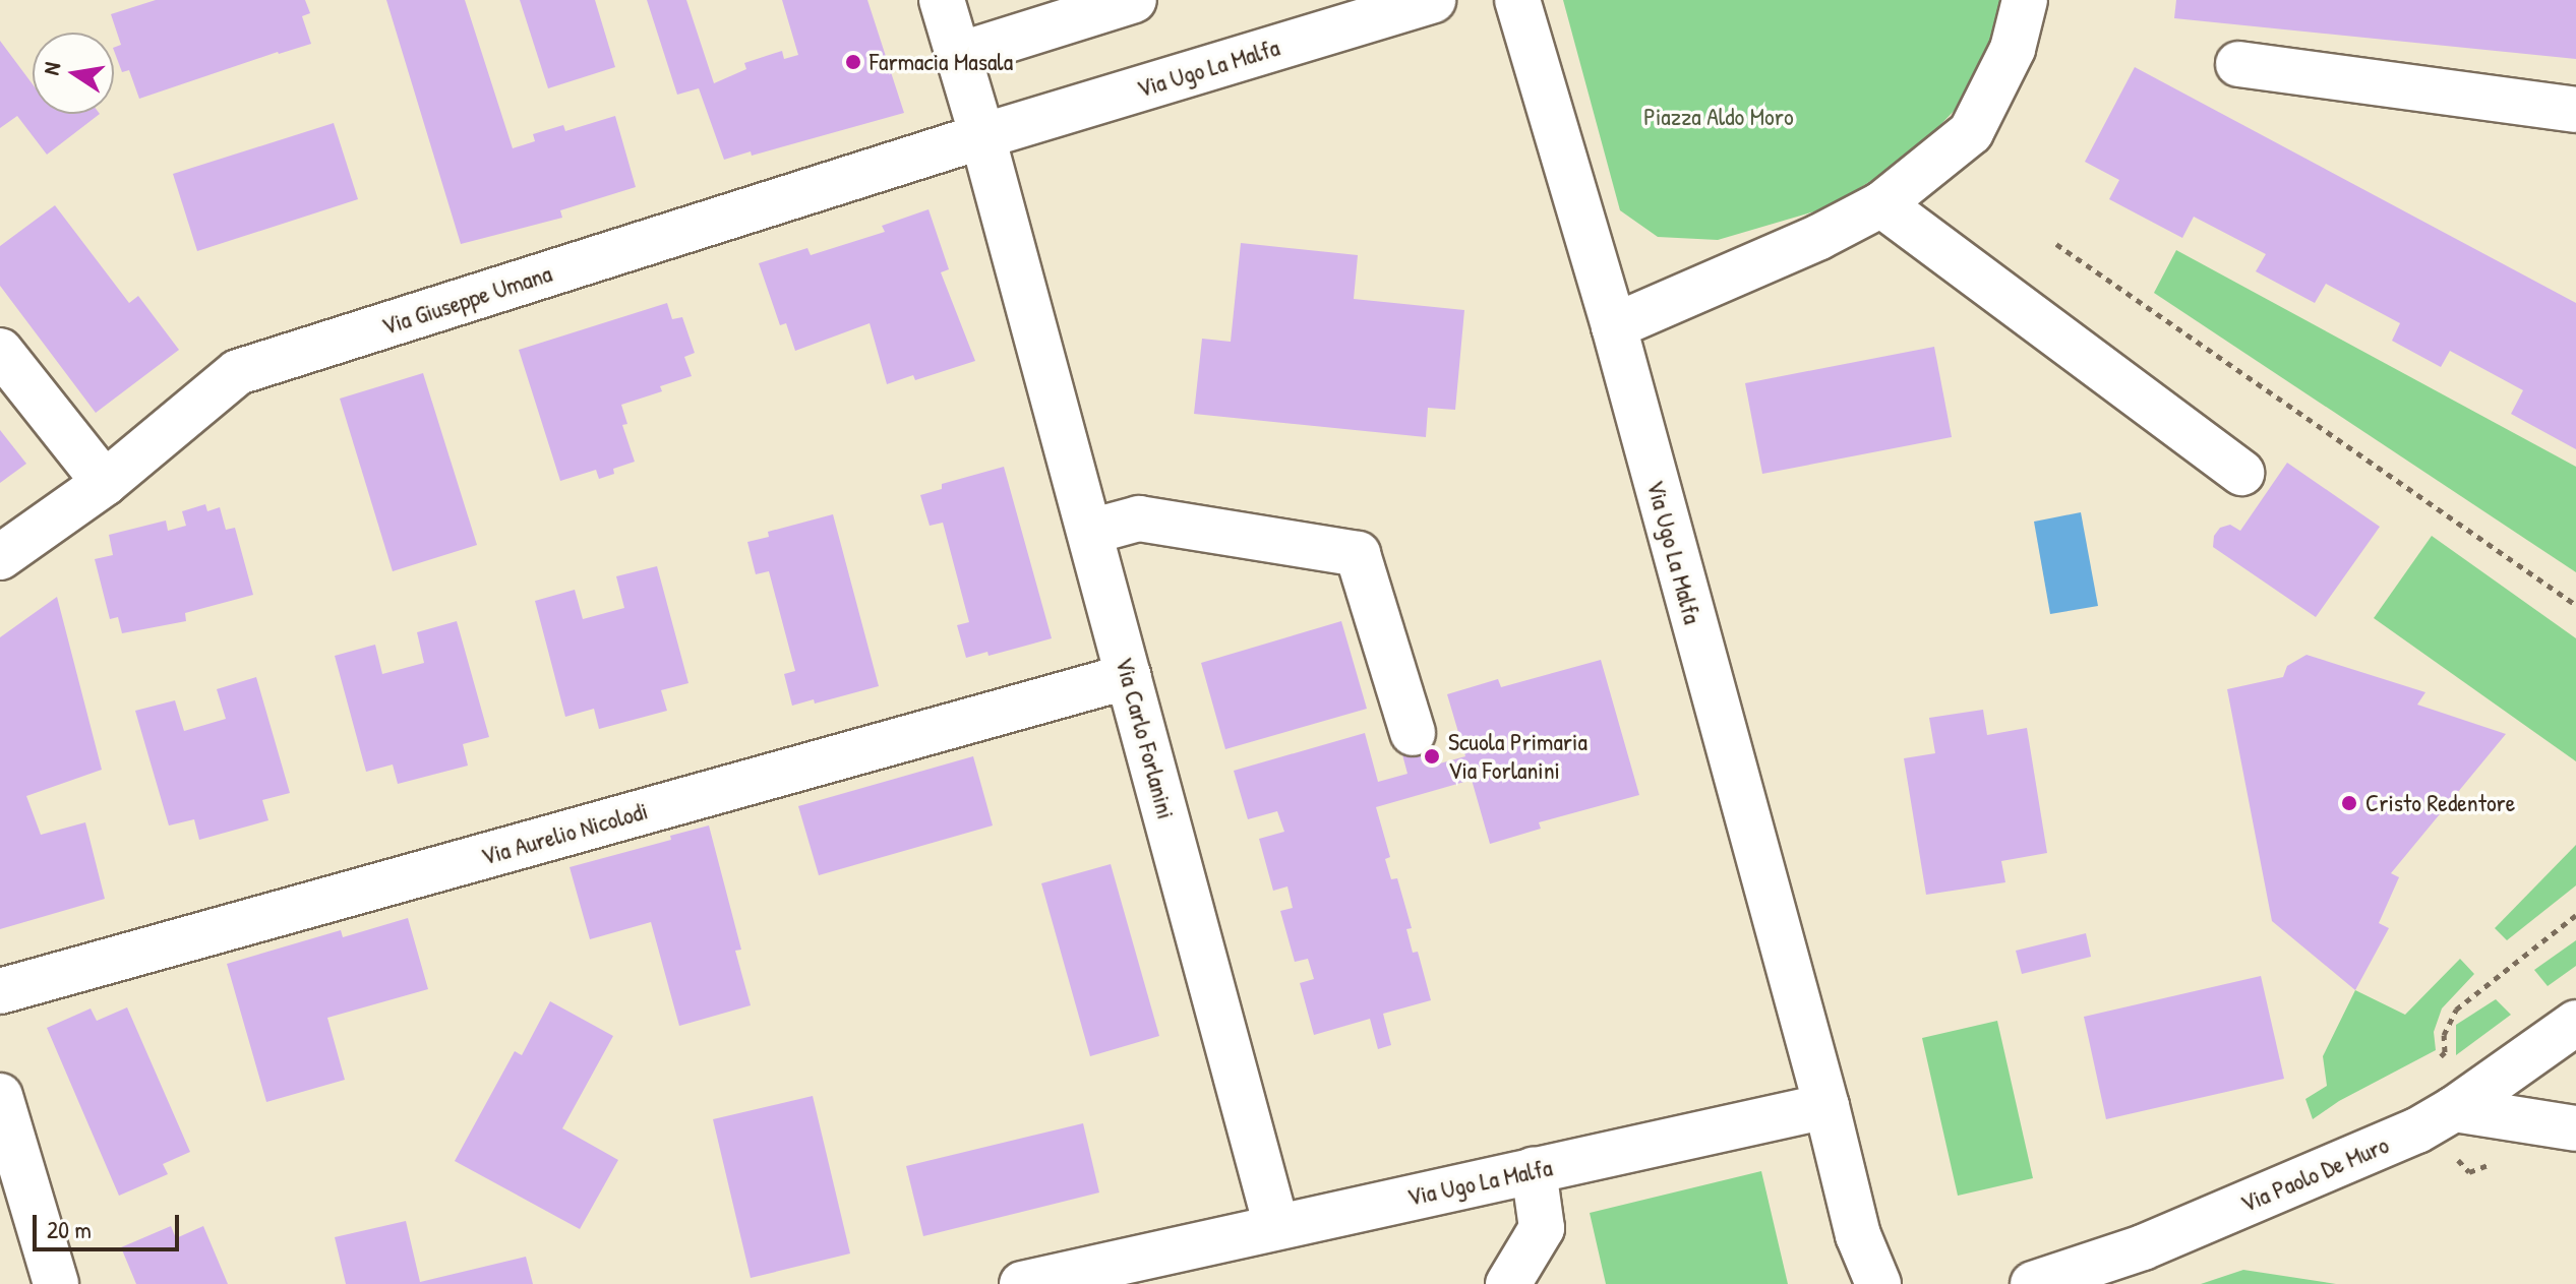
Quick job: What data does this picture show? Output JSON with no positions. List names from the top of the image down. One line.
{"streets":{"street":["Via Ugo La Malfa","Via Giuseppe Umana","Via Carlo Forlanini","Via Aurelio Nicolodi","Via Paolo De Muro"]},"crossings":[["Via Ugo La Malfa","Via Giuseppe Umana"],["Via Ugo La Malfa","Via Carlo Forlanini"],["Via Giuseppe Umana","Via Carlo Forlanini"],["Via Carlo Forlanini","Via Aurelio Nicolodi"]],"parks":["Piazza Aldo Moro"],"places":["Farmacia Masala","Scuola Primaria Via Forlanini","Cristo Redentore"],"scale_bar":"20 m","north":"left"}
